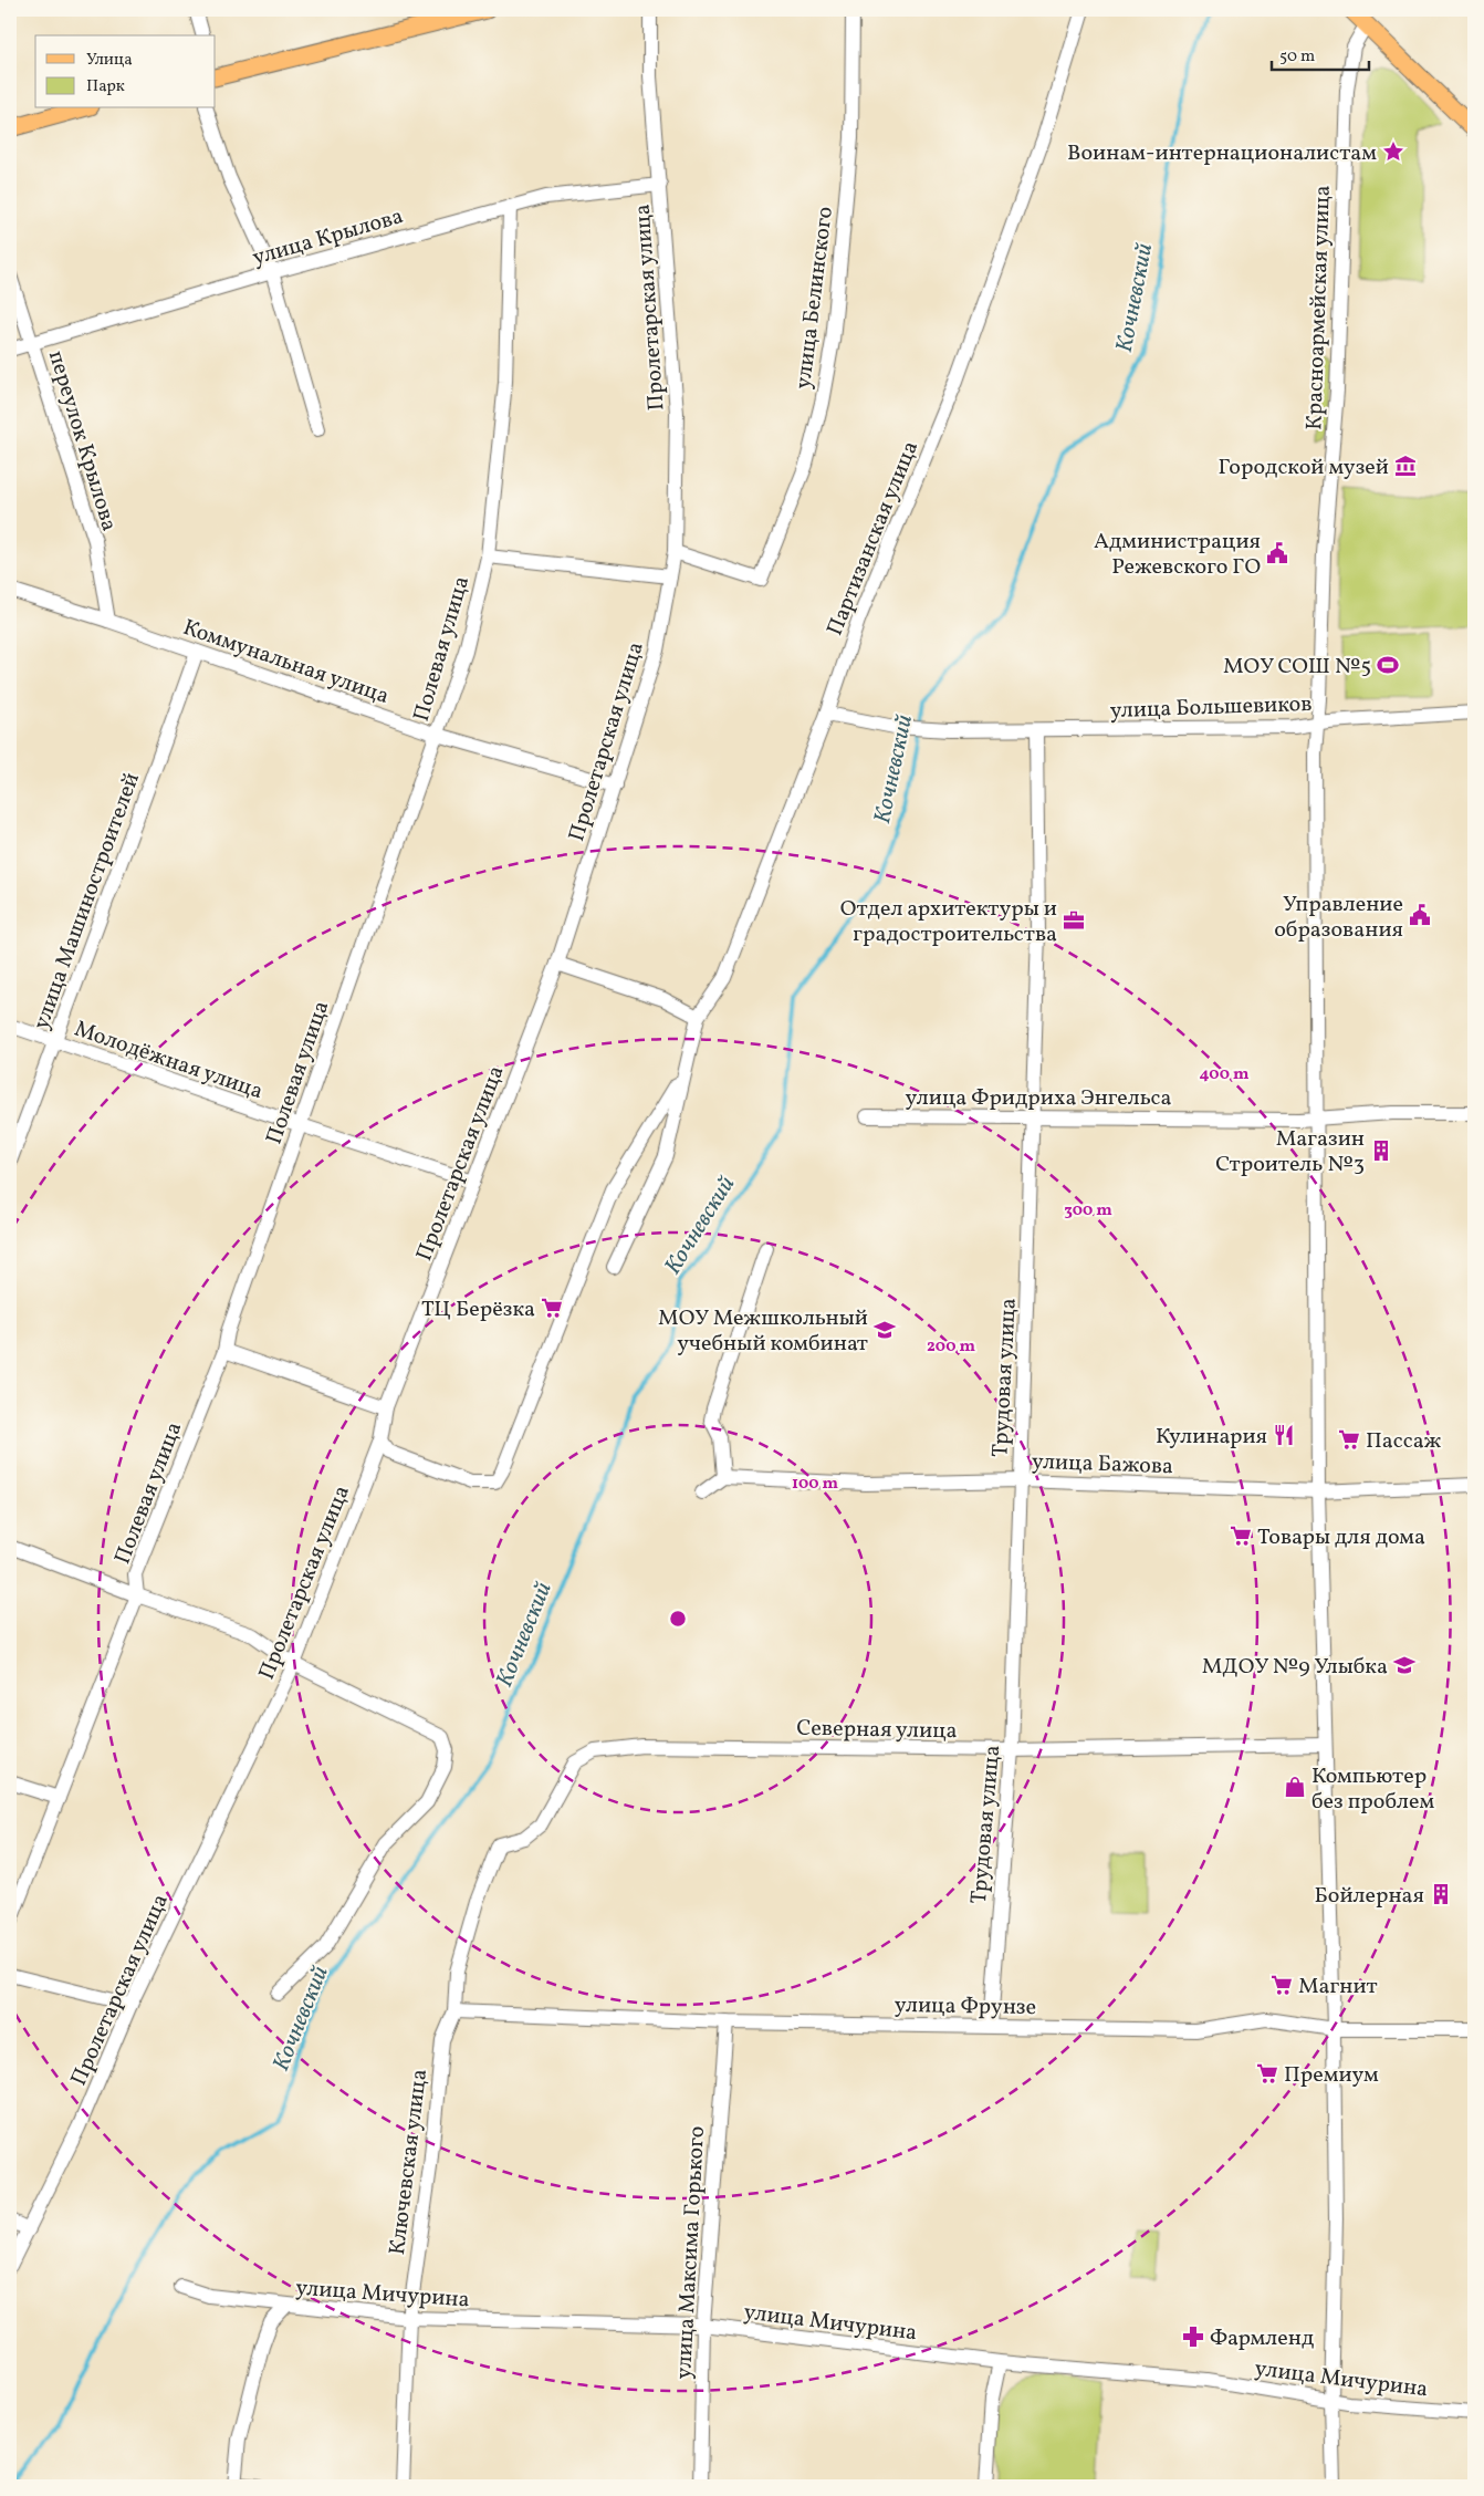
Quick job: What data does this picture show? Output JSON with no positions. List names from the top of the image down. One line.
{"streets":{"street":["улица Крылова","улица Белинского","Пролетарская улица","Красноармейская улица","переулок Крылова","Партизанская улица","Полевая улица","Коммунальная улица","улица Большевиков","улица Машиностроителей","Молодёжная улица","улица Фридриха Энгельса","Трудовая улица","улица Бажова","Северная улица","улица Фрунзе","Ключевская улица","улица Максима Горького","улица Мичурина"]},"crossings":[["улица Крылова","Пролетарская улица"],["улица Крылова","переулок Крылова"],["улица Крылова","Полевая улица"],["улица Белинского","Пролетарская улица"],["Пролетарская улица","Партизанская улица"],["Пролетарская улица","Коммунальная улица"],["Пролетарская улица","Молодёжная улица"],["Красноармейская улица","улица Большевиков"],["Красноармейская улица","улица Фридриха Энгельса"],["Красноармейская улица","улица Бажова"],["Красноармейская улица","Северная улица"],["Красноармейская улица","улица Фрунзе"],["Красноармейская улица","улица Мичурина"],["переулок Крылова","Коммунальная улица"],["Партизанская улица","улица Большевиков"],["Полевая улица","Коммунальная улица"],["Полевая улица","Молодёжная улица"],["Коммунальная улица","улица Машиностроителей"],["улица Большевиков","Трудовая улица"],["улица Машиностроителей","Молодёжная улица"],["улица Фридриха Энгельса","Трудовая улица"],["Трудовая улица","улица Бажова"],["Трудовая улица","Северная улица"],["Трудовая улица","улица Фрунзе"],["Северная улица","улица Фрунзе"],["Северная улица","Ключевская улица"],["улица Фрунзе","Ключевская улица"],["улица Фрунзе","улица Максима Горького"],["Ключевская улица","улица Мичурина"],["улица Максима Горького","улица Мичурина"]],"water":["Кочневский"],"places":{"place":["Воинам-интернационалистам"],"museum":["Городской музей"],"public building":["Администрация Режевского ГО","Управление образования"],"sports":["МОУ СОШ №5"],"office":["Отдел архитектуры и градостроительства"],"building":["Магазин Строитель №3","Бойлерная"],"supermarket":["ТЦ Берёзка","Пассаж","Товары для дома","Магнит","Премиум"],"school or university":["МОУ Межшкольный учебный комбинат","МДОУ №9 Улыбка"],"restaurant":["Кулинария"],"shop":["Компьютер без проблем"],"pharmacy":["Фармленд"]},"legend":["Улица","Парк"],"scale_bar":"50 m","rings":["400 m","300 m","200 m","100 m"]}
